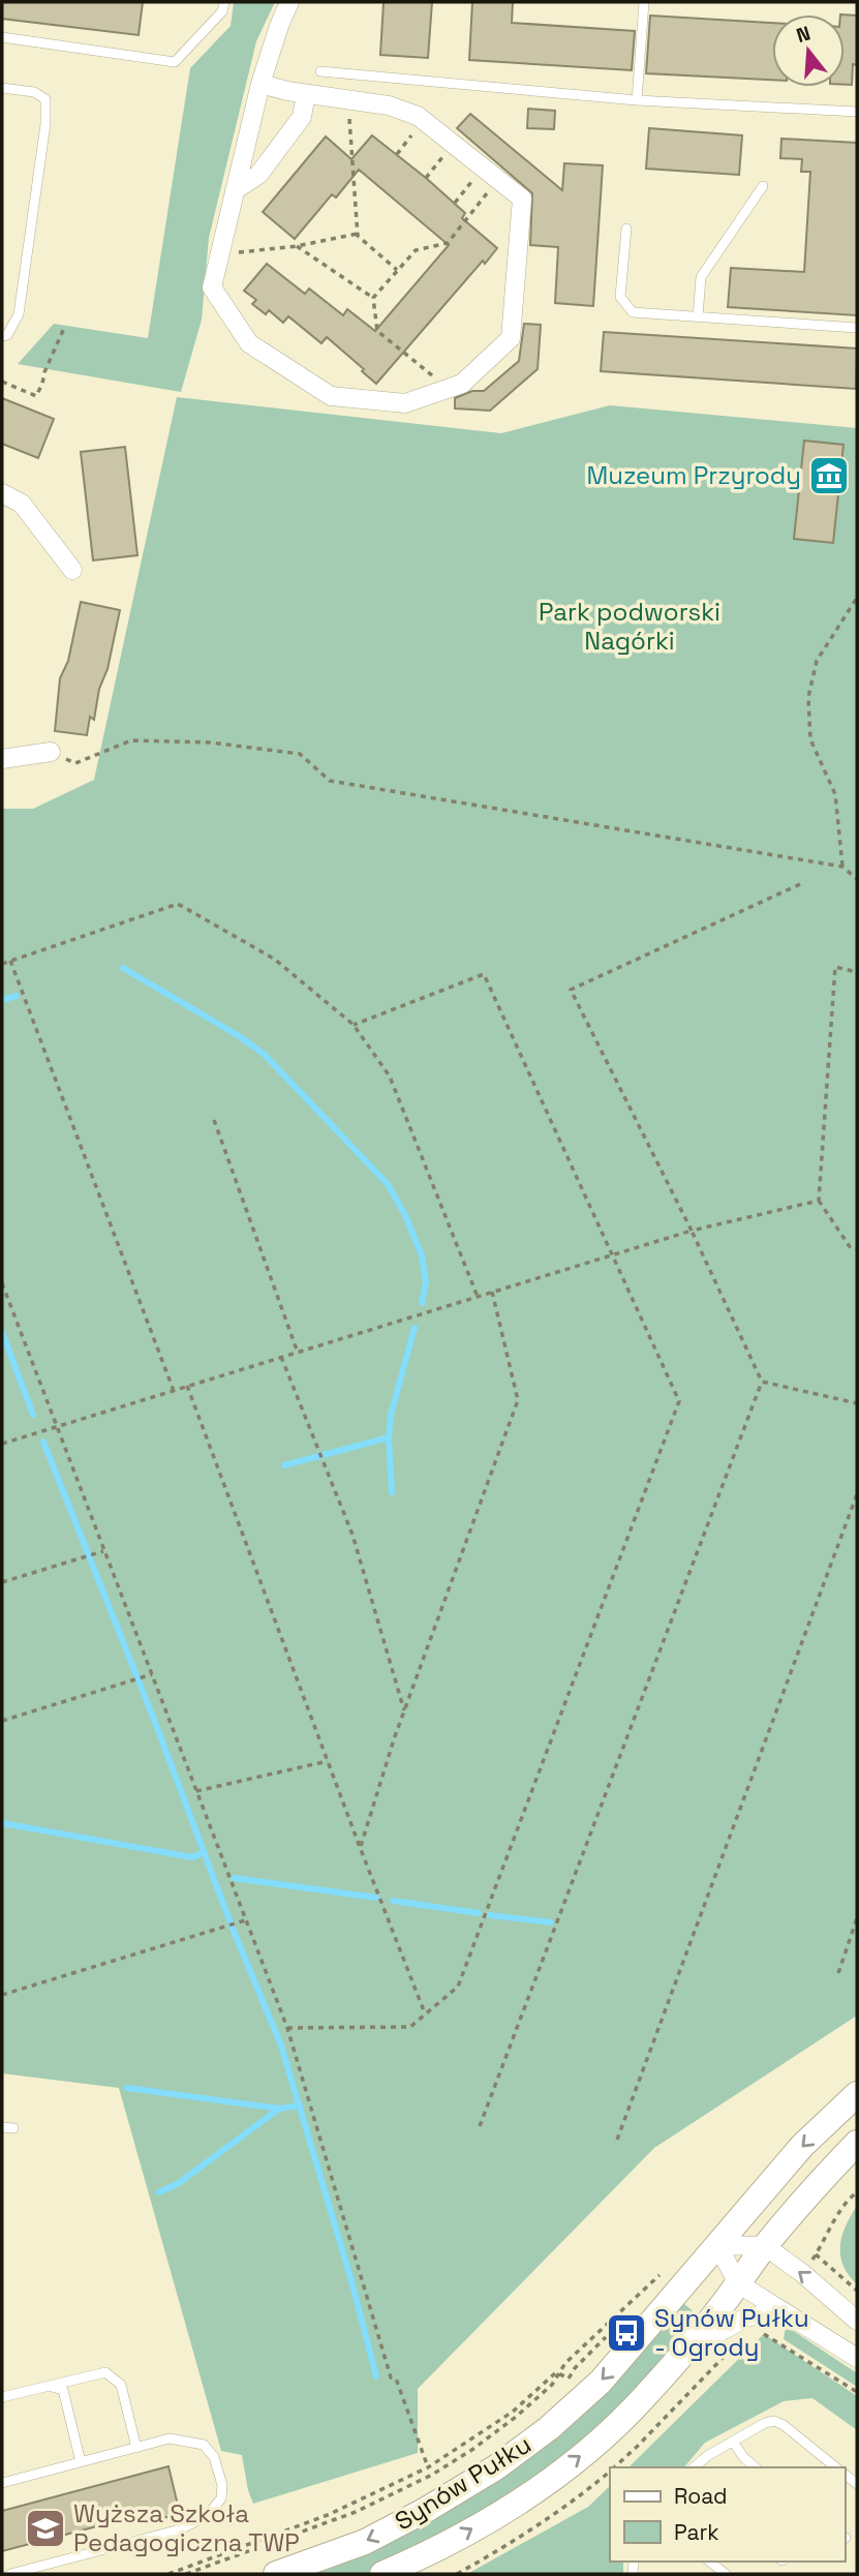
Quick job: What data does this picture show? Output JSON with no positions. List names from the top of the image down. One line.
{"streets":{"main road":["Synów Pułku"]},"parks":["Park podworski Nagórki"],"places":{"museum":["Muzeum Przyrody"],"bus stop":["Synów Pułku - Ogrody"],"school or university":["Wyższa Szkoła Pedagogiczna TWP"]},"legend":["Road","Park"],"north":"top"}
